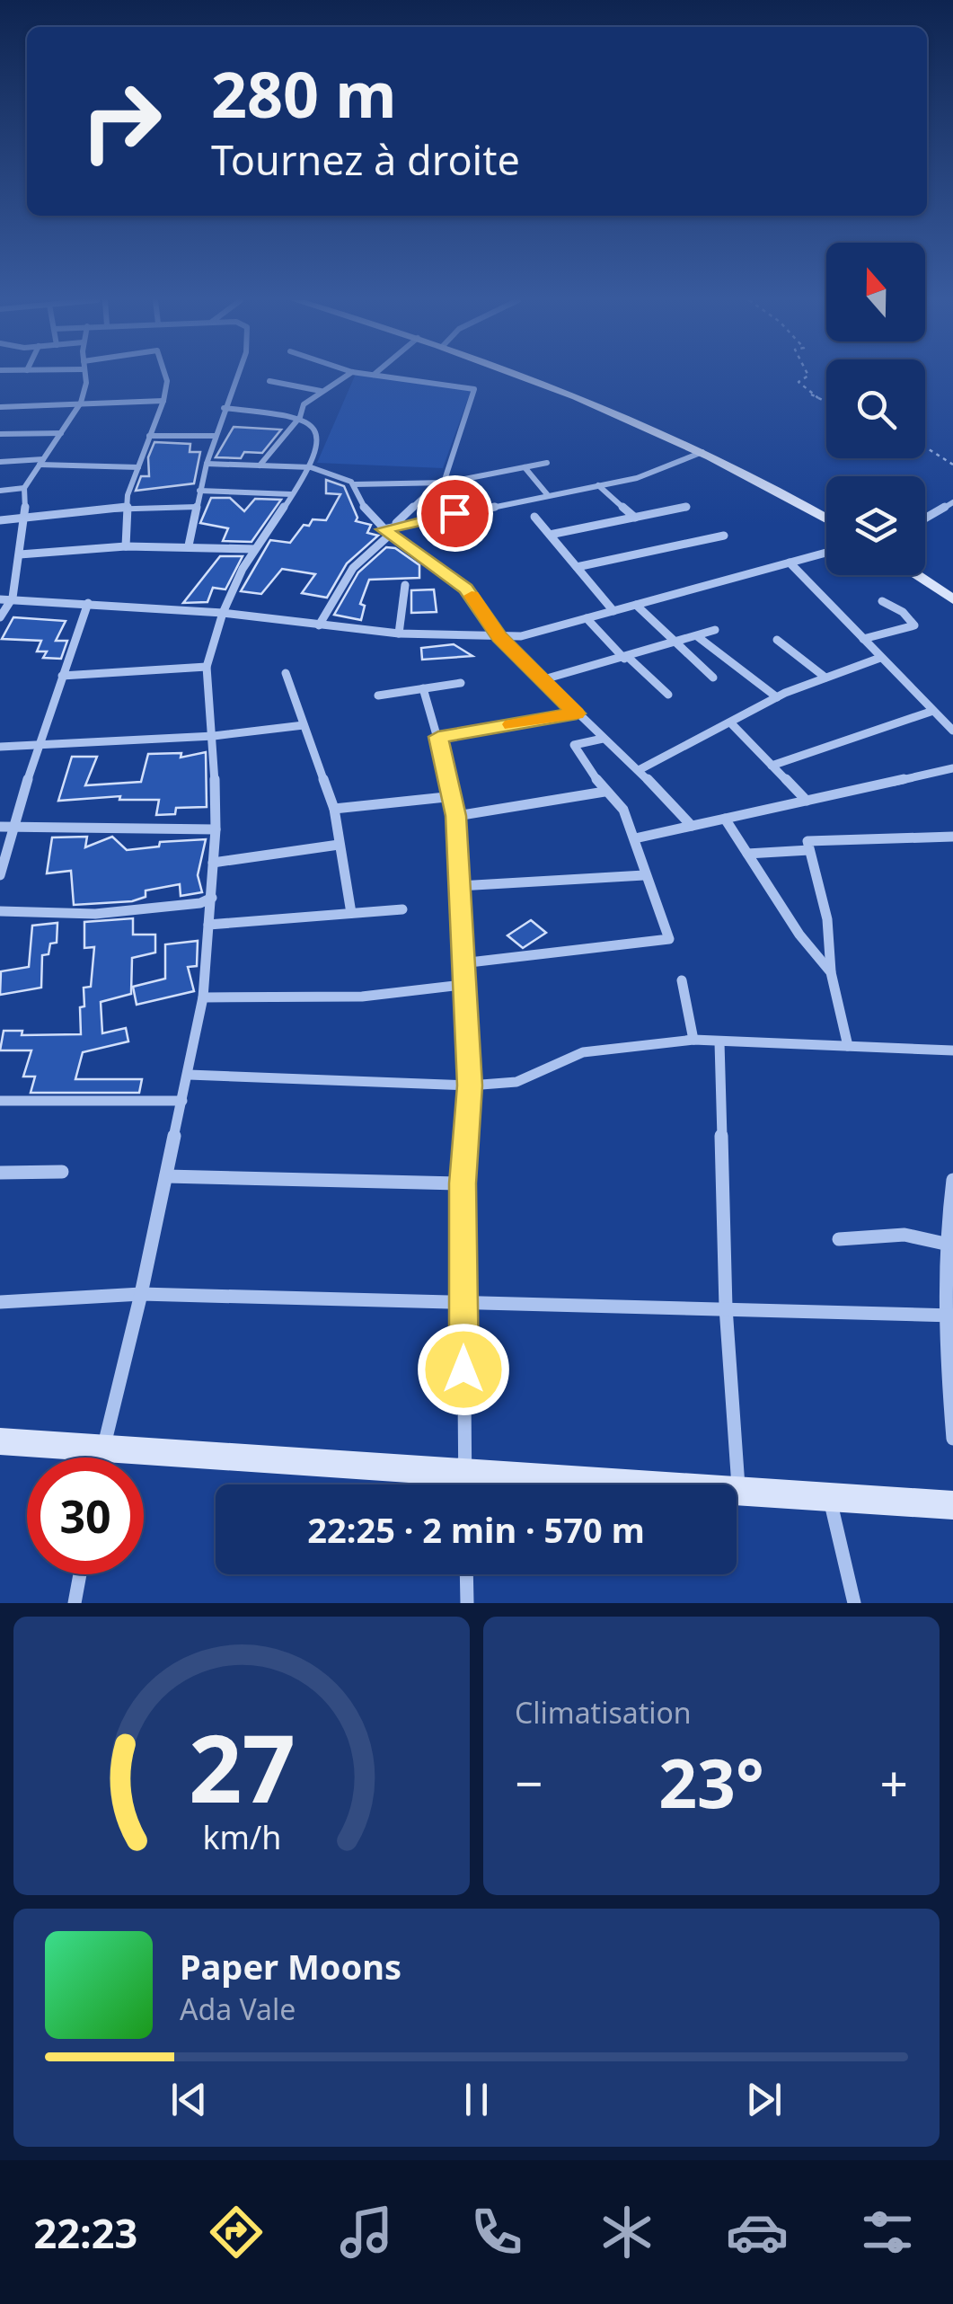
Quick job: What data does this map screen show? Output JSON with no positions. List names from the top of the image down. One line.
{"north":"top","page":{"turn":["280 m","Tournez à droite"],"limit":"30","trip":"22:25 · 2 min · 570 m","tile":"Climatisation","heat":["−","23°","+"],"song":["Paper Moons","Ada Vale"],"tabs":"22:23","gauge":["27","km/h"]}}
